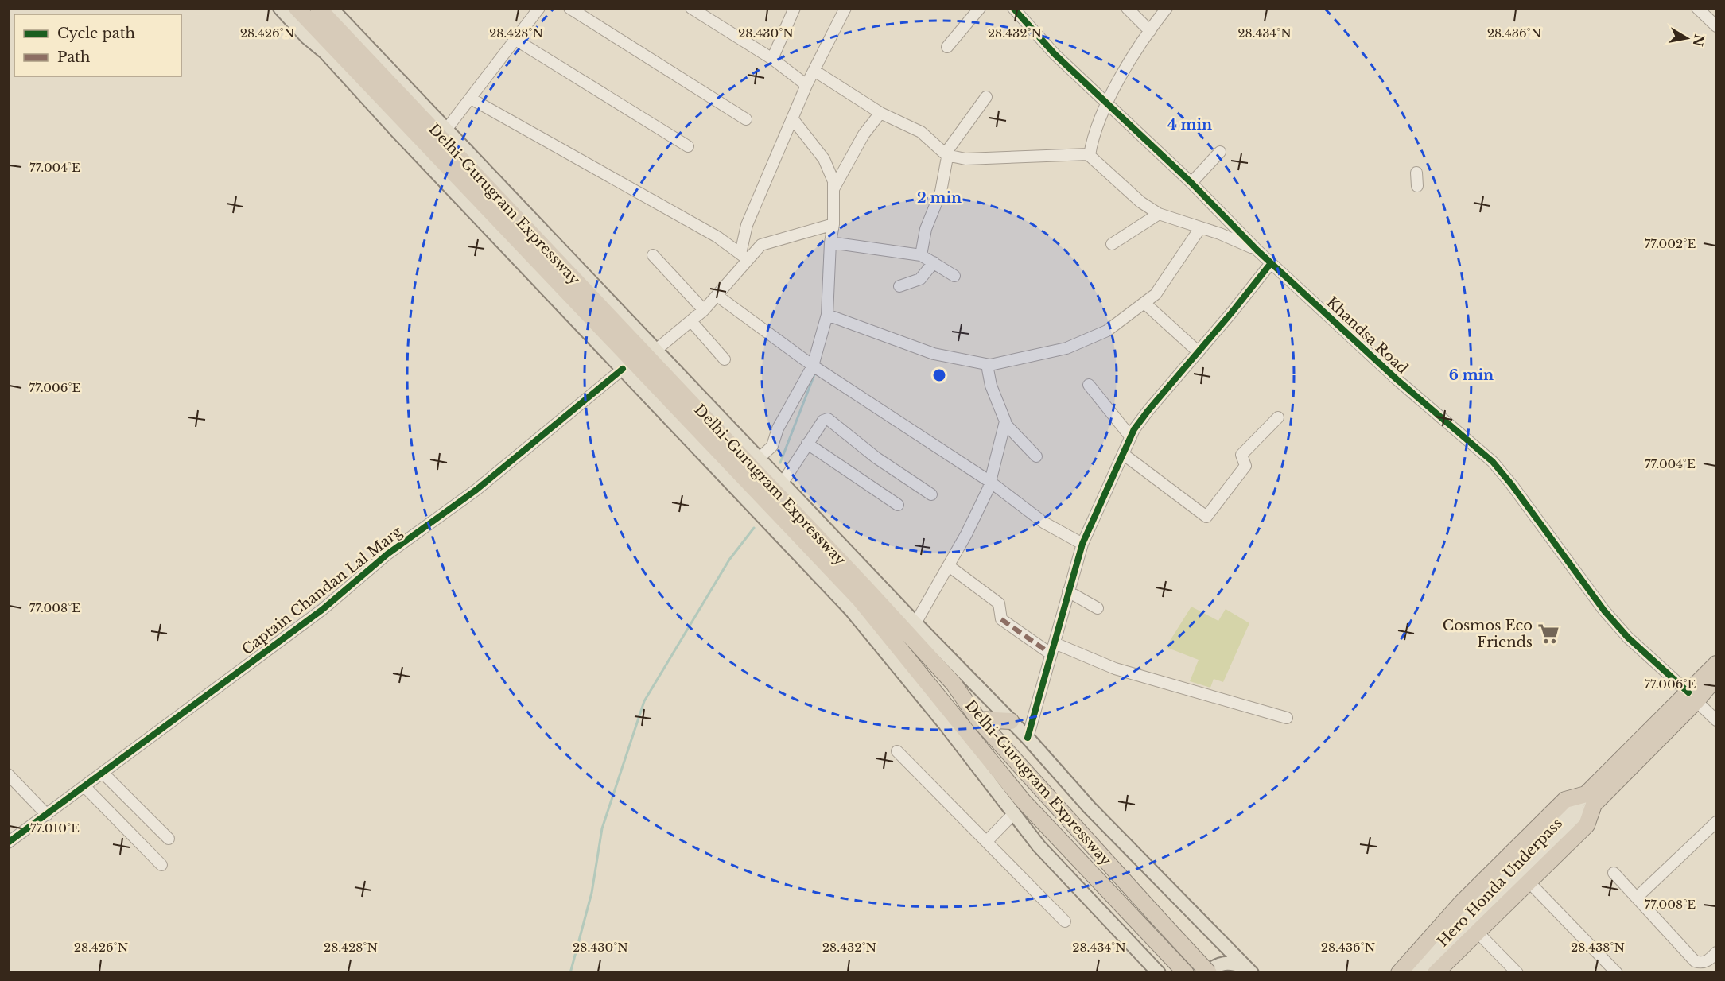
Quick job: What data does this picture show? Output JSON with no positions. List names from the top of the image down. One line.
{"streets":{"highway":["Delhi-Gurugram Expressway"],"main road":["Hero Honda Underpass"],"street":["Khandsa Road","Captain Chandan Lal Marg"]},"places":{"supermarket":["Cosmos Eco Friends"]},"legend":["Cycle path","Path"],"north":"right","coordinates":["28.426°N","28.428°N","28.430°N","28.432°N","28.434°N","28.436°N","77.004°E","77.002°E","77.006°E","77.008°E","77.010°E","28.438°N"],"rings":["4 min","2 min","6 min"]}
